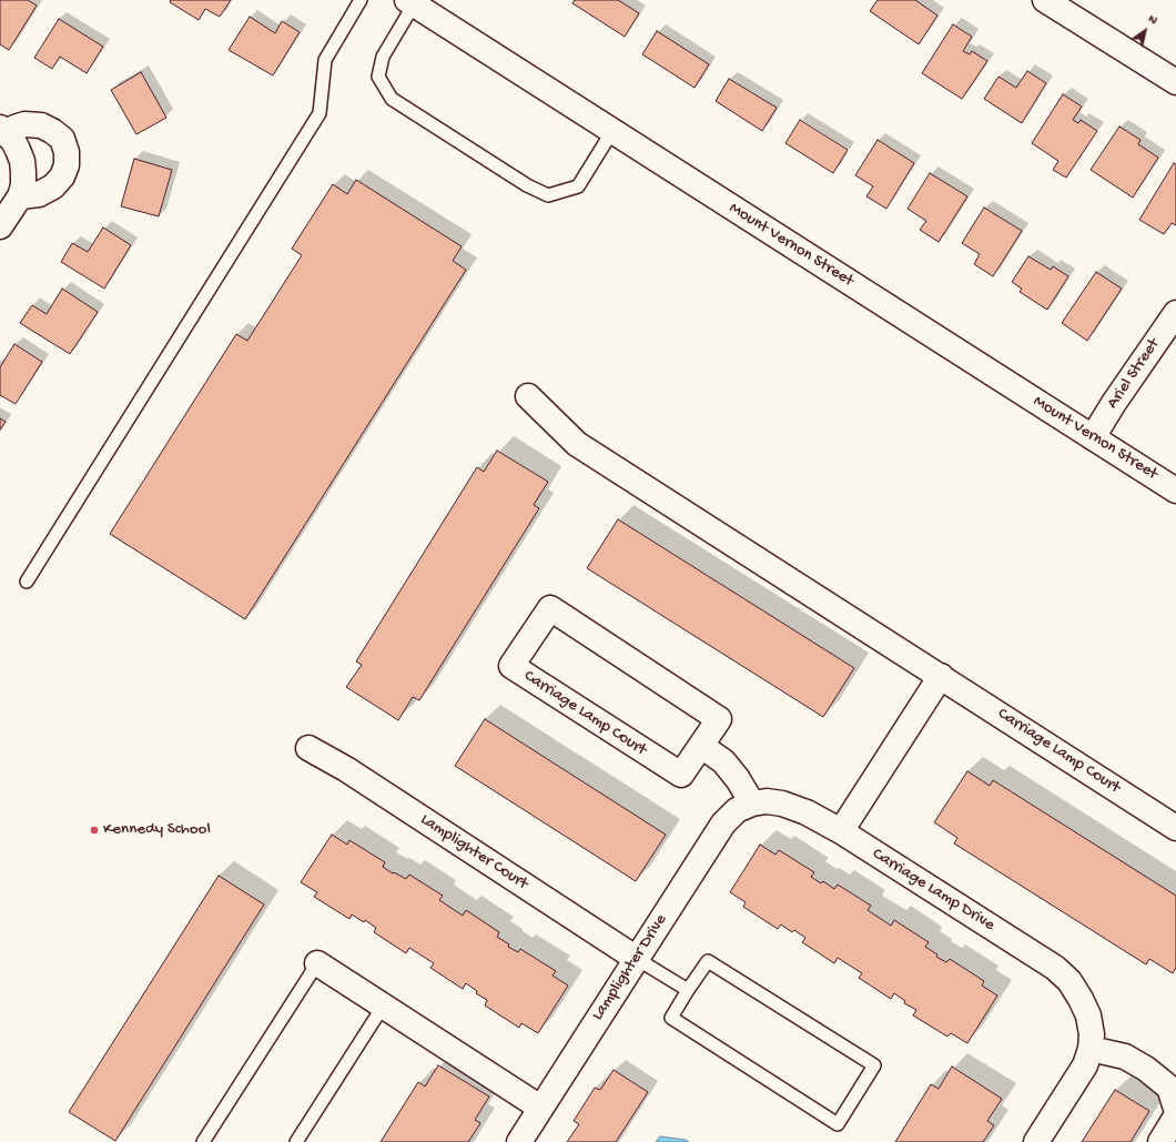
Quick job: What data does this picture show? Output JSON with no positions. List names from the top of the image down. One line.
{"streets":{"street":["Mount Vernon Street","Ariel Street","Carriage Lamp Court","Lamplighter Court","Carriage Lamp Drive","Lamplighter Drive"]},"crossings":[["Mount Vernon Street","Ariel Street"],["Lamplighter Court","Lamplighter Drive"],["Carriage Lamp Drive","Lamplighter Drive"]],"places":["Kennedy School"],"north":"top right"}
